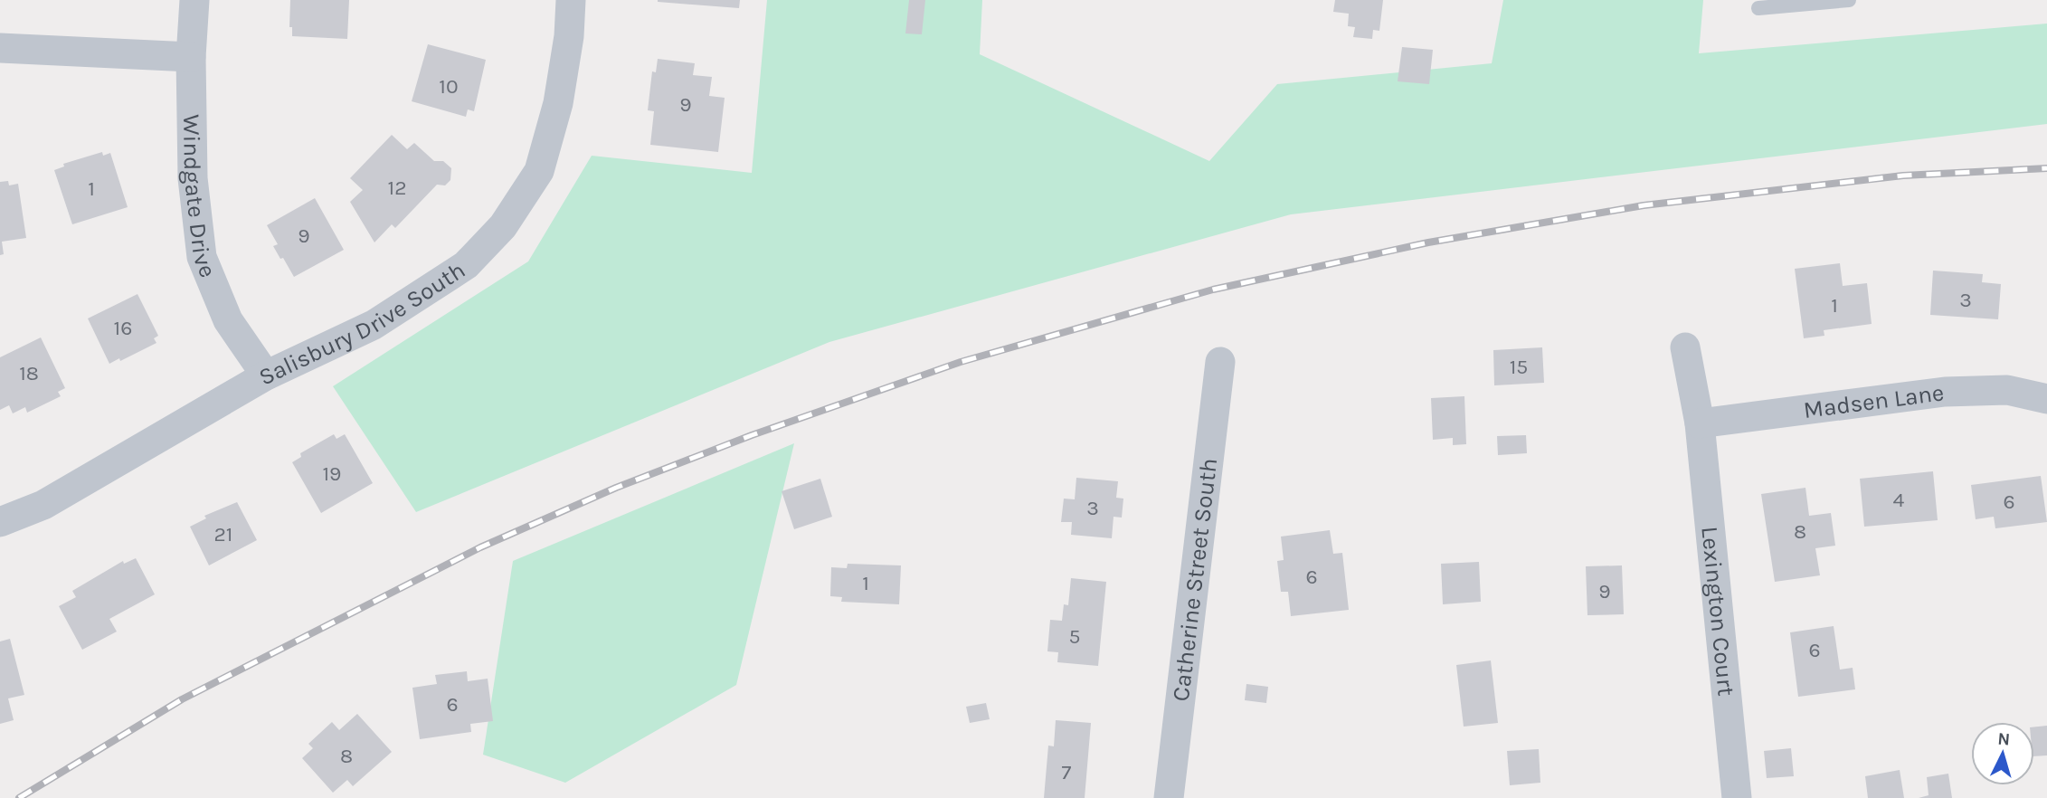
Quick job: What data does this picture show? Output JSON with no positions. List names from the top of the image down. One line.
{"streets":{"street":["Windgate Drive","Salisbury Drive South","Madsen Lane","Catherine Street South","Lexington Court"]},"crossings":[["Windgate Drive","Salisbury Drive South"],["Madsen Lane","Lexington Court"]],"house_numbers":["10","9","12","1","9","3","1","16","15","18","19","4","6","3","8","21","6","1","9","5","6","6","8","7"],"north":"top"}
